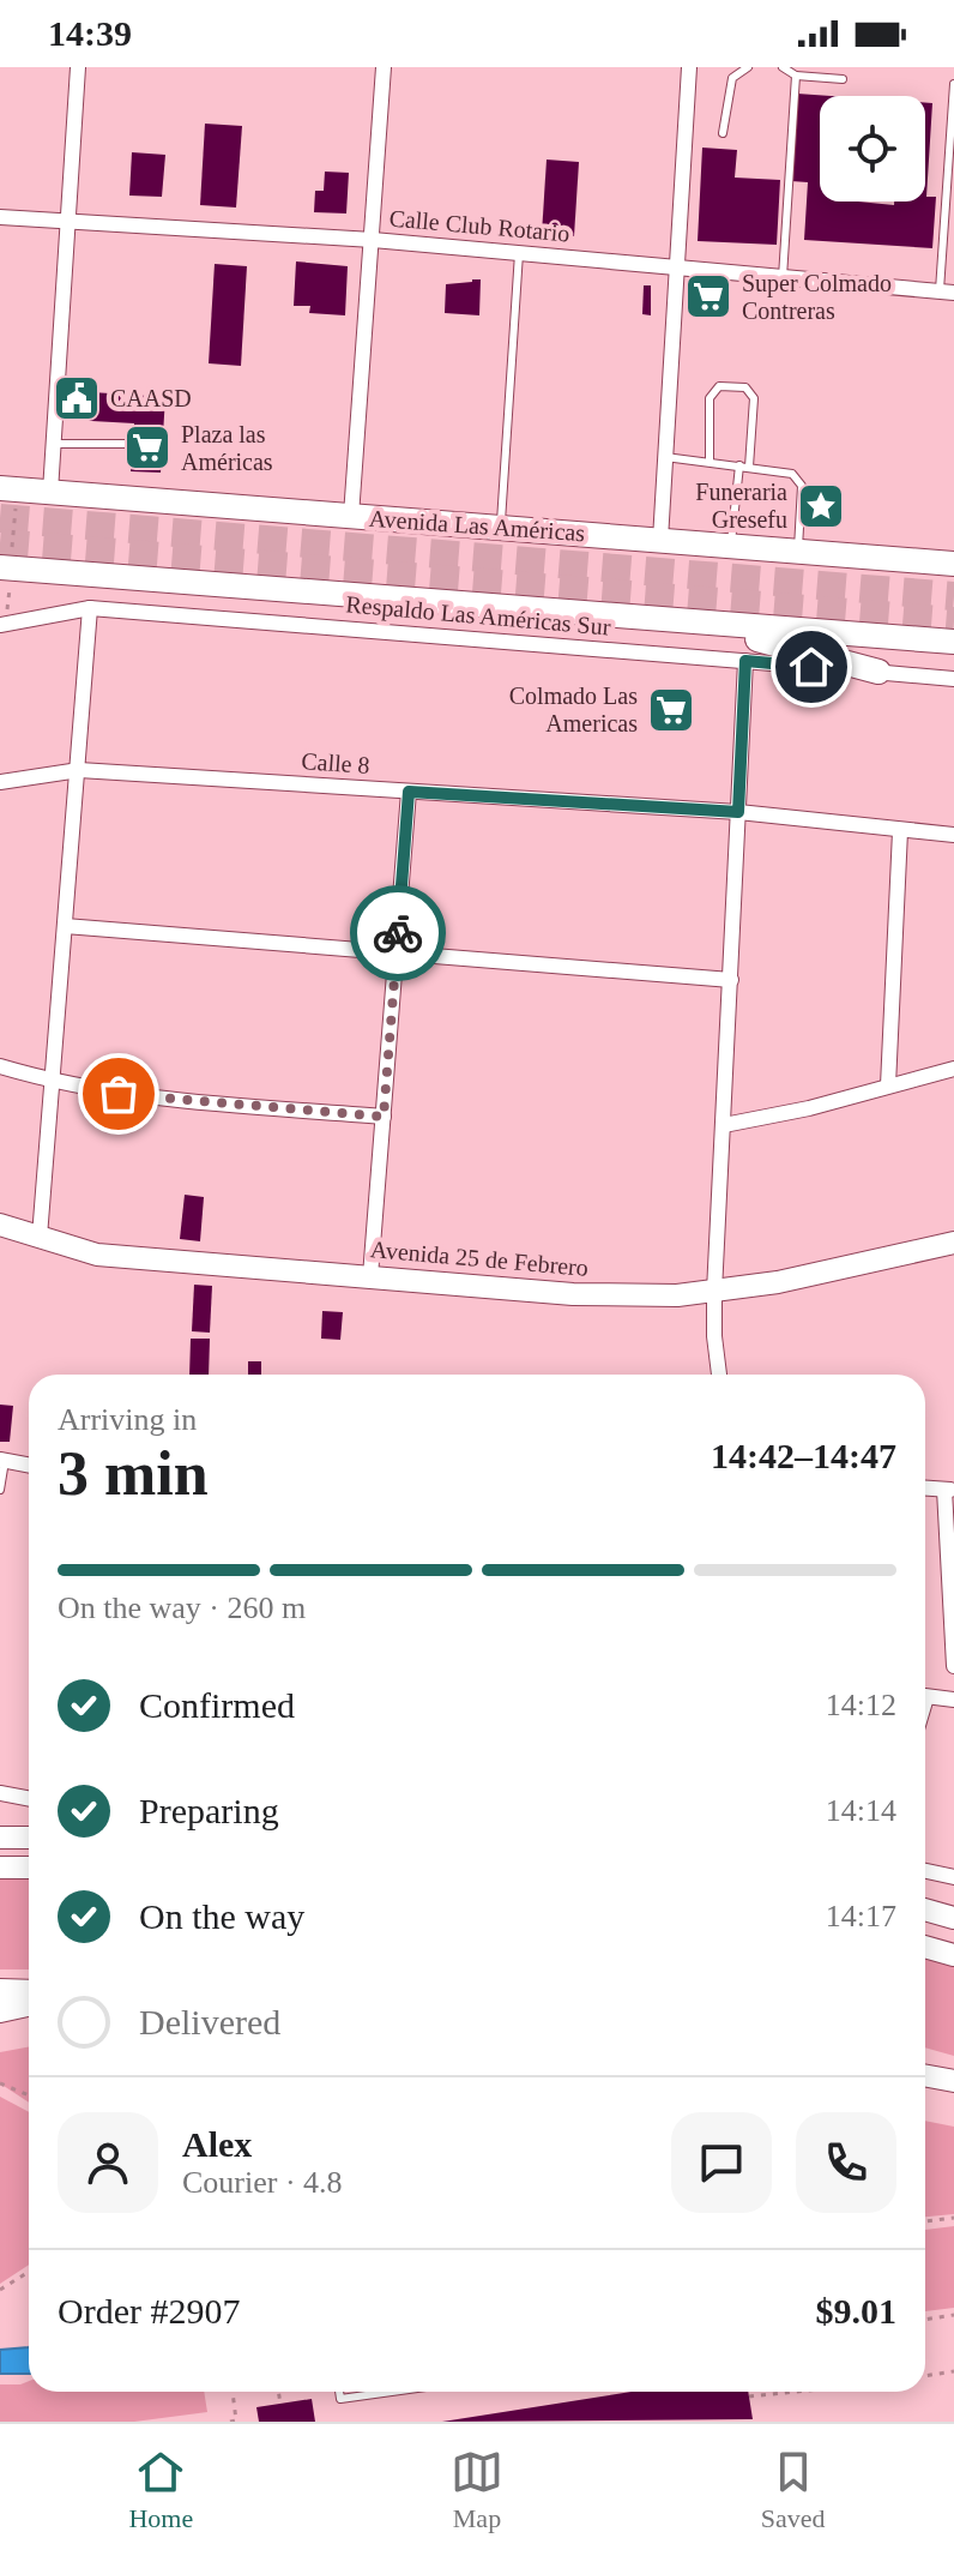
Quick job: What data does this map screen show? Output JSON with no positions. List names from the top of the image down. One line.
{"streets":{"main road":["Avenida Las Américas","Avenida 25 de Febrero"],"street":["Calle Club Rotario","Respaldo Las Américas Sur","Calle 8"]},"places":{"supermarket":["Super Colmado Contreras","Plaza las Américas","Colmado Las Americas"],"public building":["CAASD"],"place":["Funeraria Gresefu"]},"page":{"status":"14:39","heading":["3 min","Arriving in","14:42–14:47"],"panel":["Alex","Courier · 4.8","Order #2907","$9.01"],"bar":"On the way · 260 m","list":[["Confirmed","14:12"],["Preparing","14:14"],["On the way","14:17"],"Delivered"],"tabs":["Home","Map","Saved"]}}
